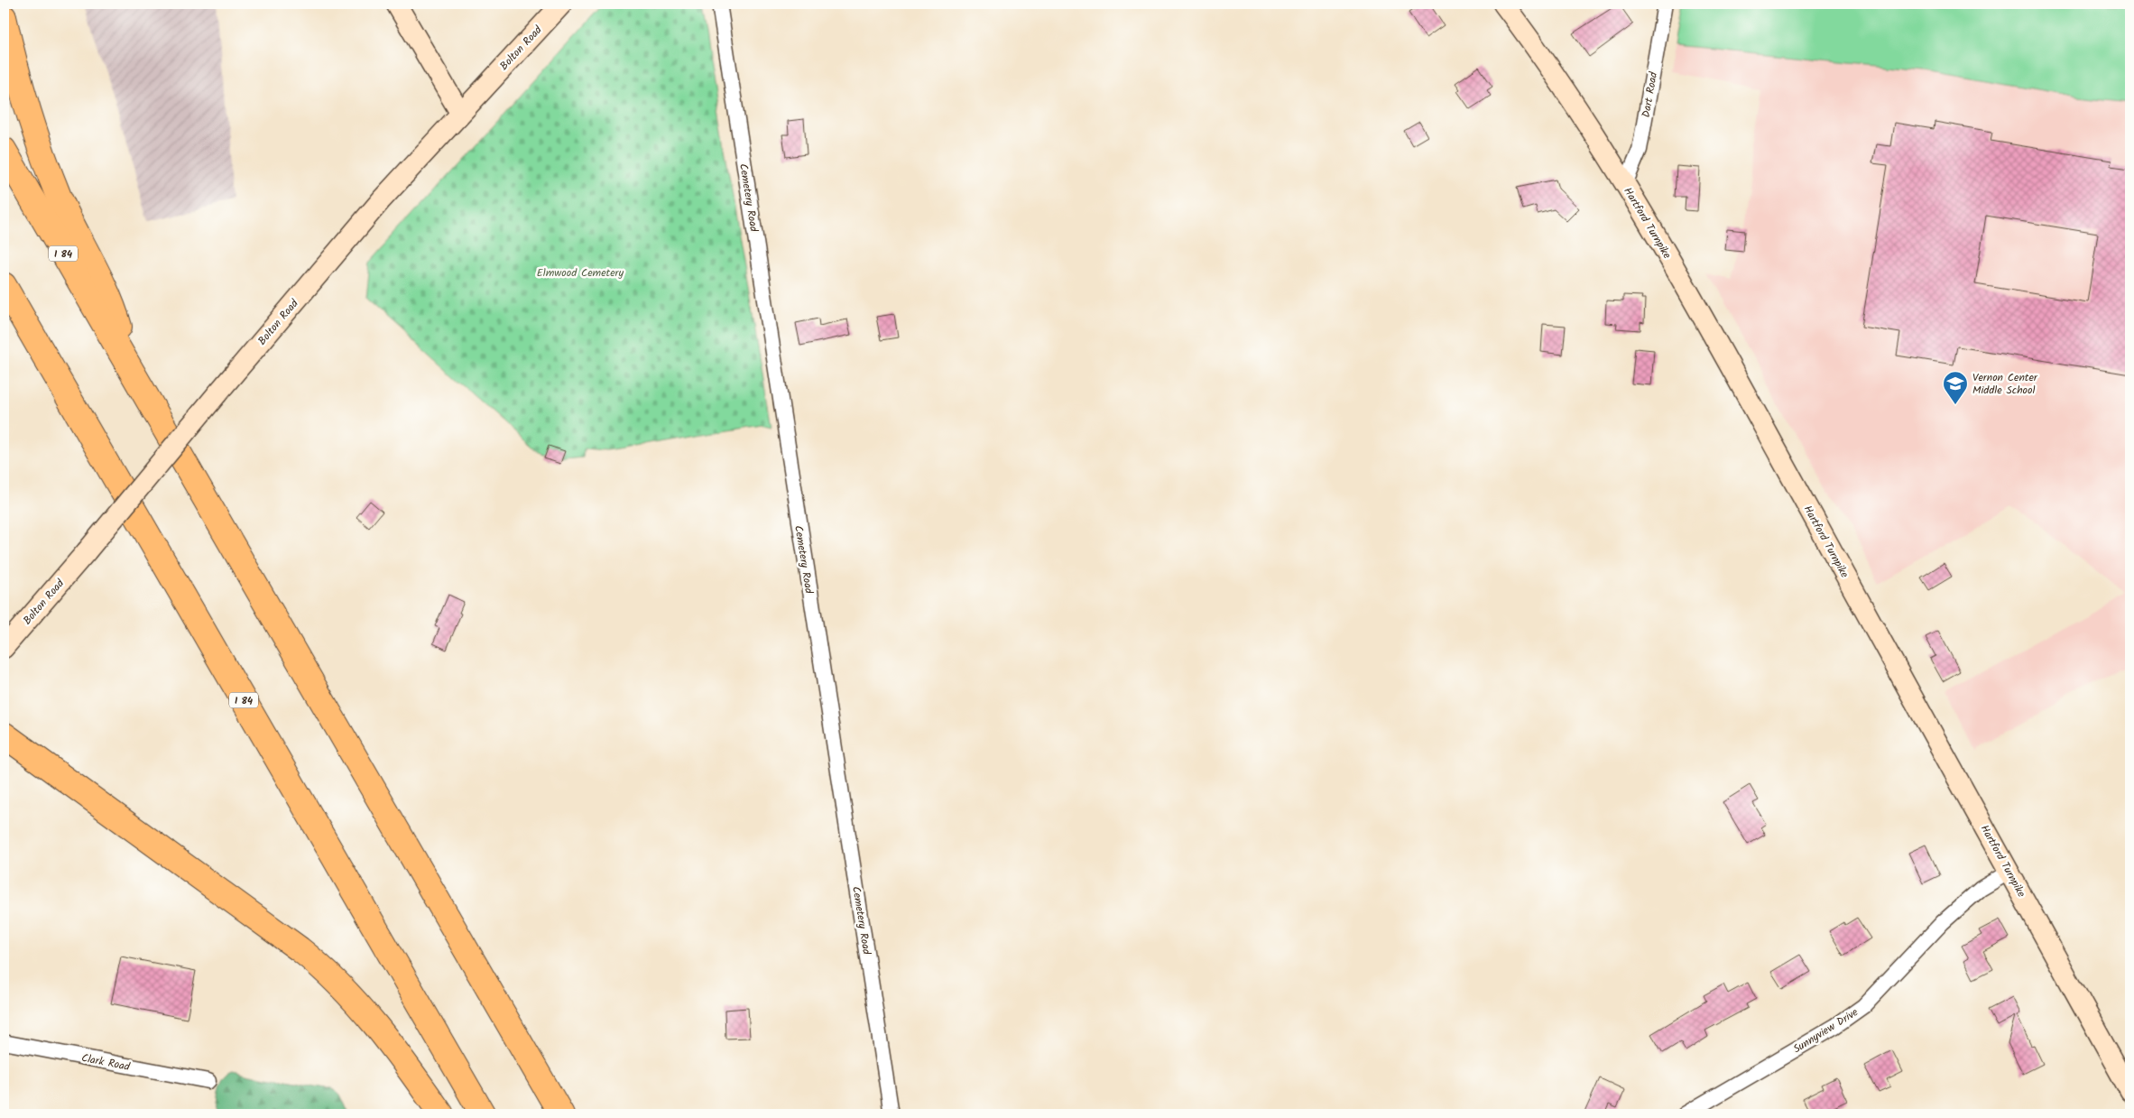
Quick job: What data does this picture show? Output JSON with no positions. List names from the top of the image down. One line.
{"streets":{"highway":["I 84"],"main road":["Bolton Road","Hartford Turnpike"],"street":["Dart Road","Cemetery Road","Sunnyview Drive","Clark Road"]},"crossings":[["Dart Road","Hartford Turnpike"],["Hartford Turnpike","Sunnyview Drive"]],"parks":["Elmwood Cemetery"],"places":{"school or university":["Vernon Center Middle School"]}}
